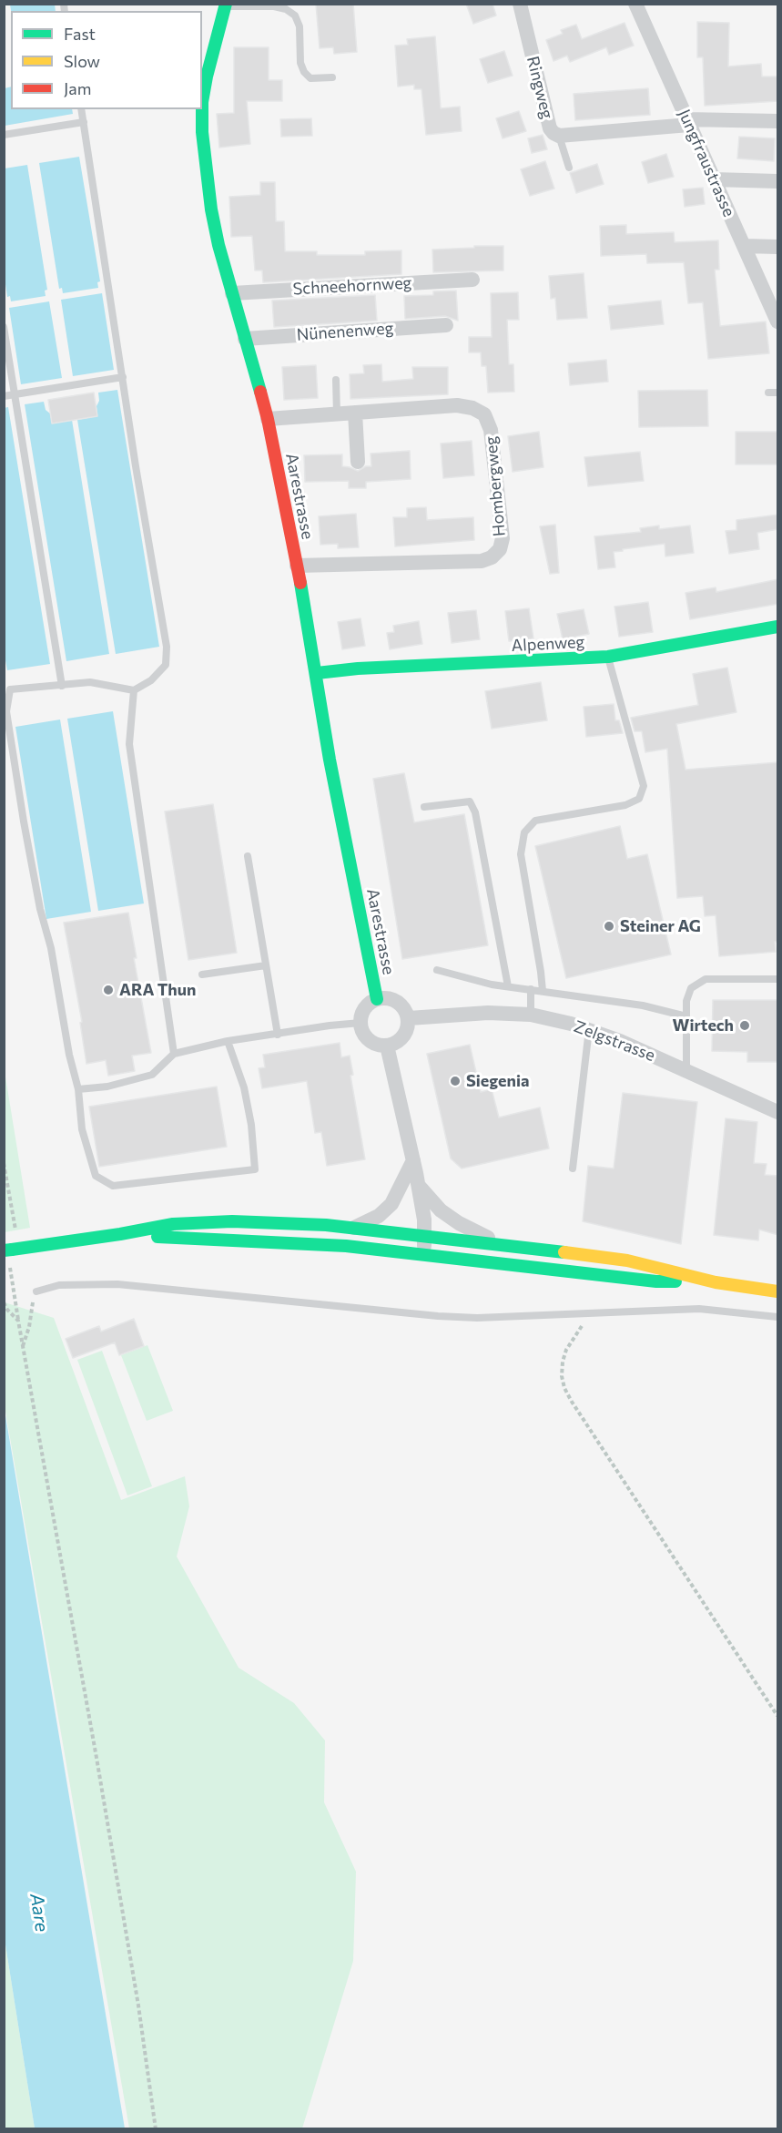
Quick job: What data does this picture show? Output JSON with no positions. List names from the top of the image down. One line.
{"streets":{"street":["Ringweg","Jungfraustrasse","Schneehornweg","Nünenenweg","Hombergweg","Aarestrasse","Alpenweg","Zelgstrasse"]},"crossings":[["Ringweg","Jungfraustrasse"],["Schneehornweg","Aarestrasse"],["Nünenenweg","Aarestrasse"],["Hombergweg","Aarestrasse"],["Aarestrasse","Alpenweg"],["Aarestrasse","Zelgstrasse"]],"water":["Aare"],"places":["Steiner AG","ARA Thun","Wirtech","Siegenia"],"legend":["Fast","Slow","Jam"]}
